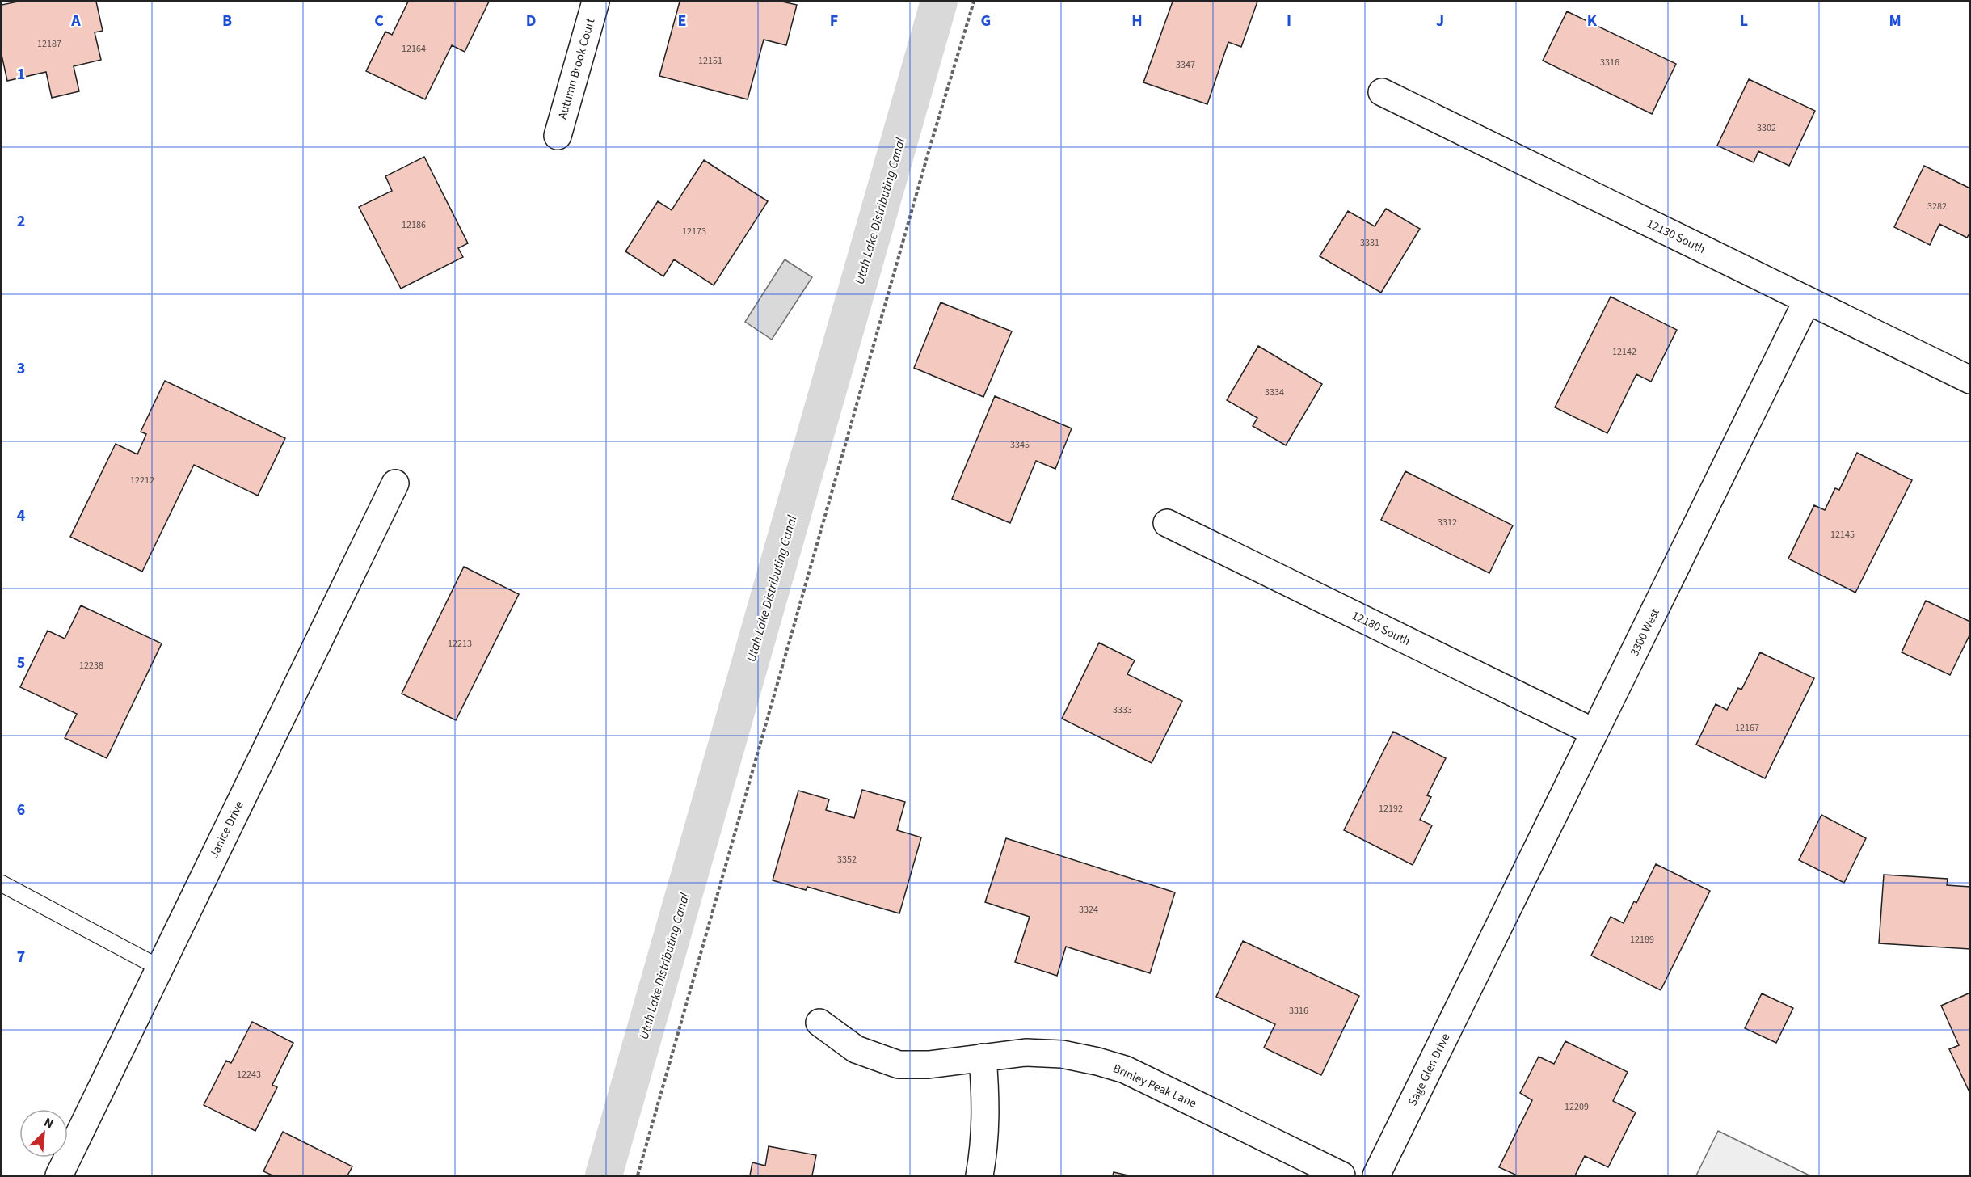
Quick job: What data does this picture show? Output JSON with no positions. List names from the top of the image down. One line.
{"streets":{"street":["Autumn Brook Court","12130 South","12180 South","3300 West","Janice Drive","Sage Glen Drive","Brinley Peak Lane"]},"crossings":[["12130 South","3300 West"],["12180 South","3300 West"],["3300 West","Sage Glen Drive"]],"water":["Utah Lake Distributing Canal"],"house_numbers":["12187","12164","12151","3316","3347","3302","3282","12186","12173","3331","12142","3334","3345","12212","3312","12145","12213","12238","3333","12167","12192","3352","3324","12189","3316","12243","12209"],"north":"top right","grid":{"columns":["A","B","C","D","E","F","G","H","I","J","K","L","M"],"rows":["1","2","3","4","5","6","7"]}}
